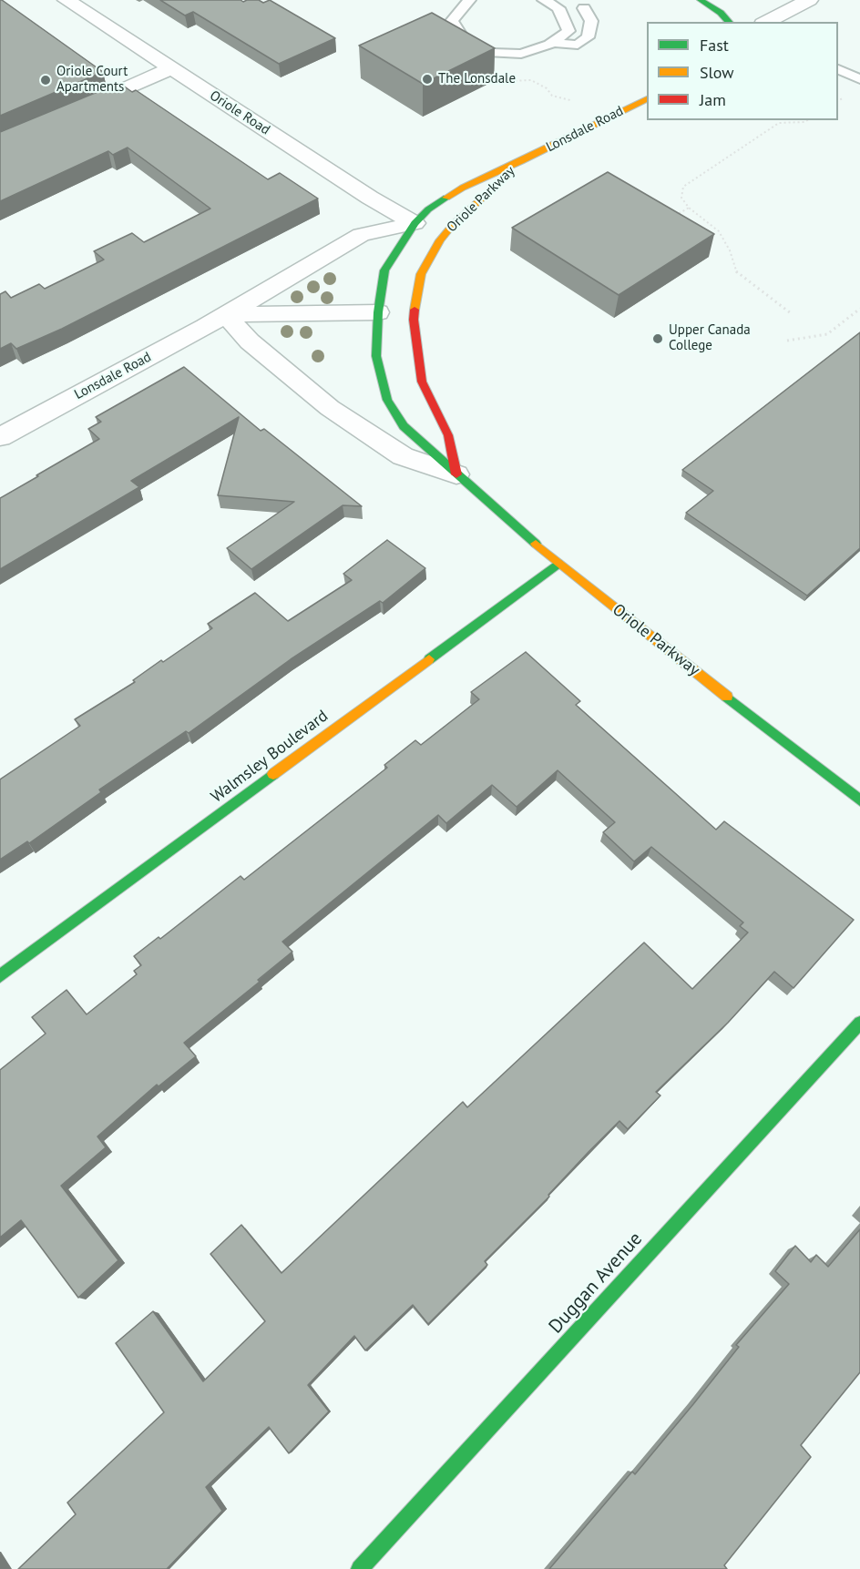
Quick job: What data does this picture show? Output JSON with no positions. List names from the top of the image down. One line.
{"streets":{"main road":["Lonsdale Road","Oriole Parkway","Walmsley Boulevard","Duggan Avenue"],"street":["Oriole Road"]},"crossings":[["Oriole Road","Lonsdale Road"],["Oriole Road","Oriole Parkway"],["Lonsdale Road","Oriole Parkway"],["Oriole Parkway","Walmsley Boulevard"]],"places":["The Lonsdale","Oriole Court Apartments","Upper Canada College"],"legend":["Fast","Slow","Jam"]}
